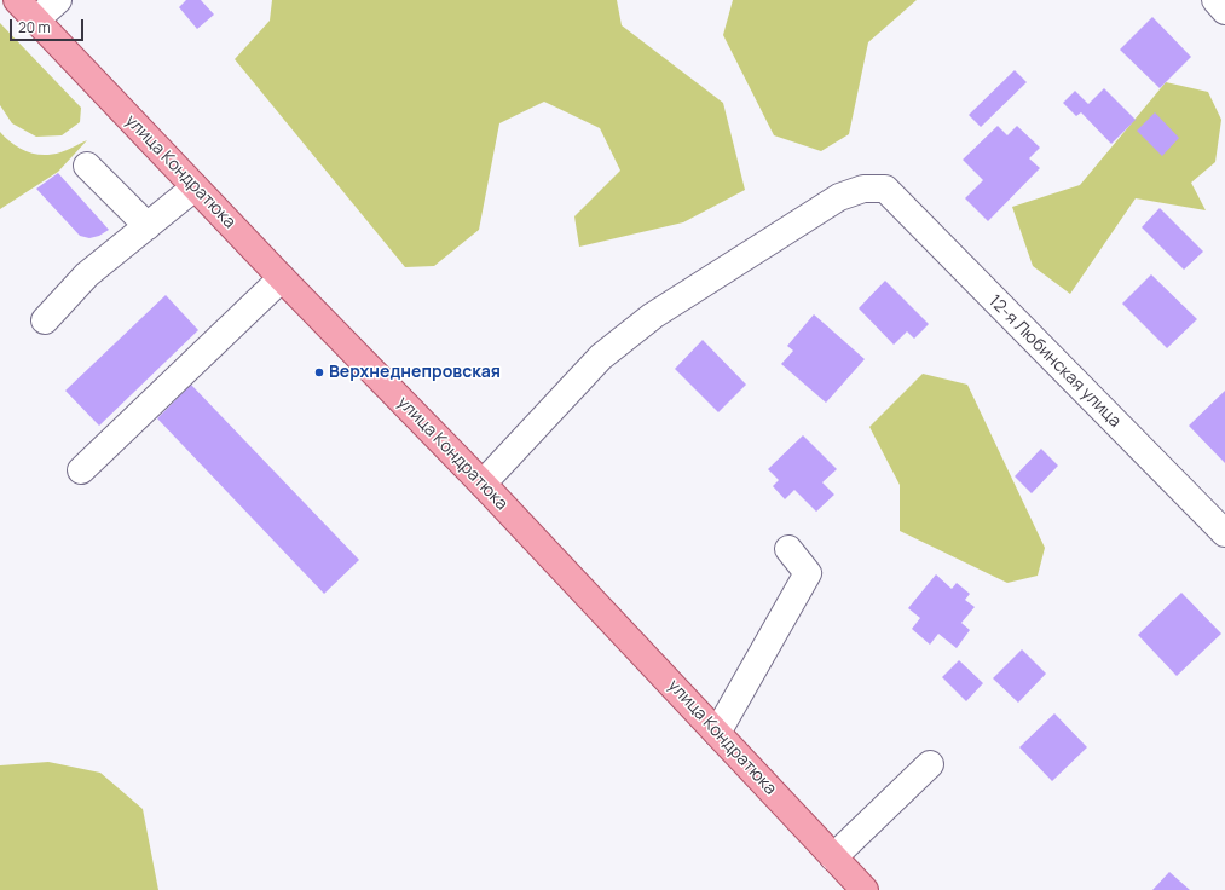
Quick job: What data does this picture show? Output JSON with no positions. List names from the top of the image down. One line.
{"streets":{"main road":["улица Кондратюка"],"street":["12-я Любинская улица"]},"crossings":[["улица Кондратюка","12-я Любинская улица"]],"places":["Верхнеднепровская"],"scale_bar":"20 m"}
